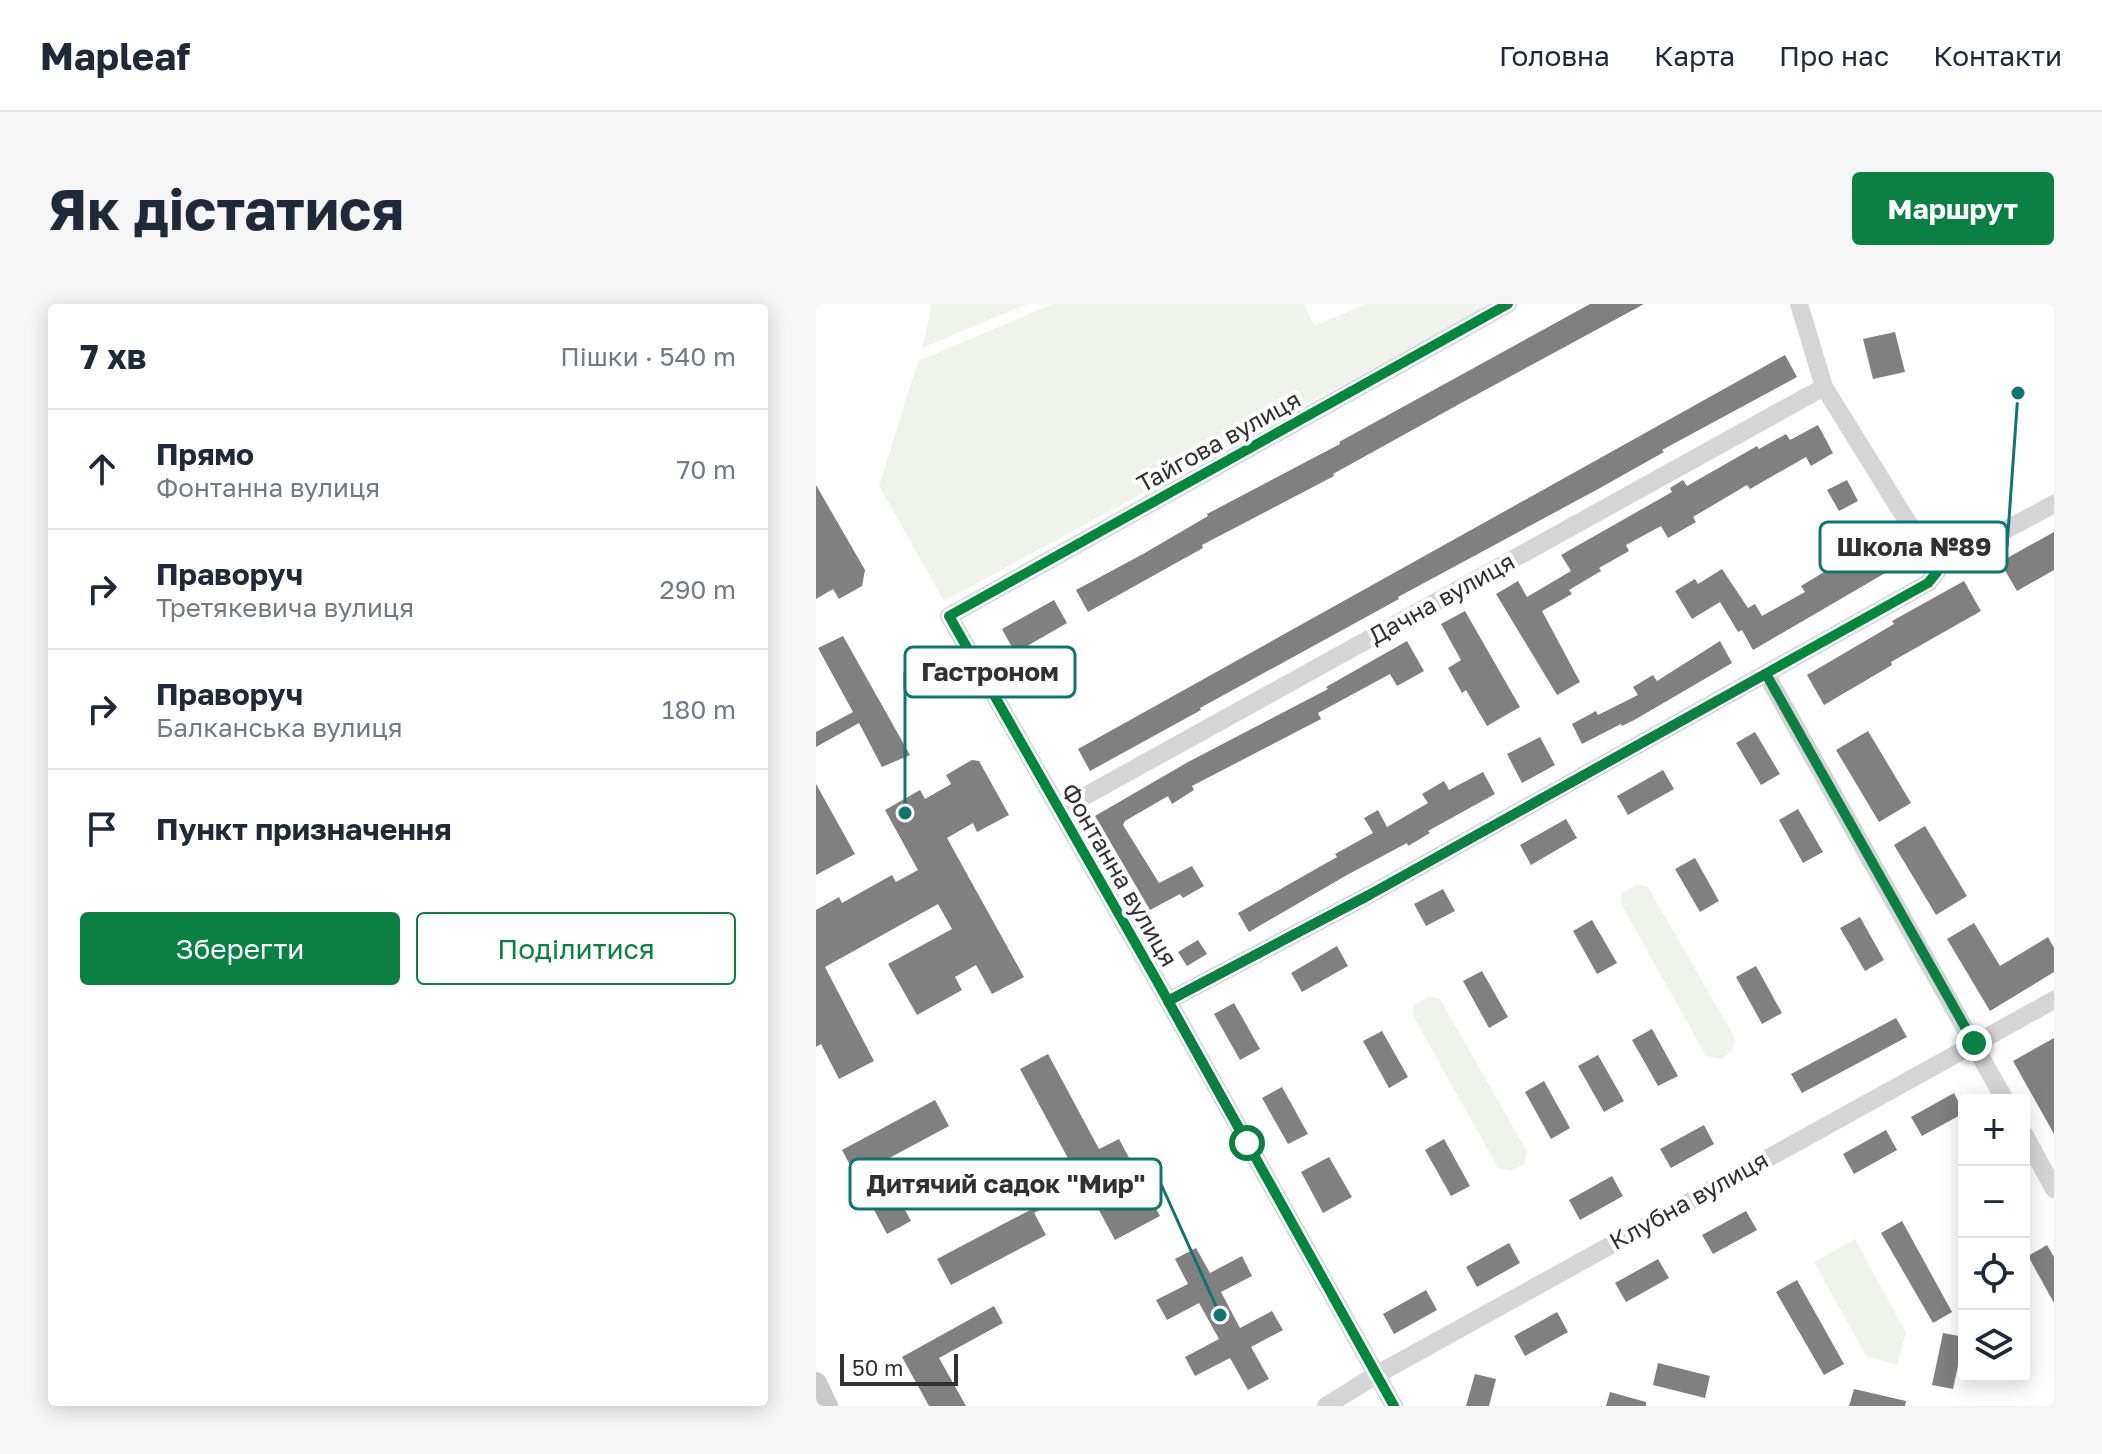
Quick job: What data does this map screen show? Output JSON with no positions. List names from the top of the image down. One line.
{"streets":{"street":["Тайгова вулиця","Дачна вулиця","Фонтанна вулиця","Клубна вулиця"]},"crossings":[["Тайгова вулиця","Фонтанна вулиця"],["Дачна вулиця","Фонтанна вулиця"],["Фонтанна вулиця","Клубна вулиця"]],"places":["Школа №89","Гастроном","Дитячий садок \"Мир\""],"scale_bar":"50 m","page":{"header":"Mapleaf","nav":["Головна","Карта","Про нас","Контакти"],"buttons":["Маршрут",["Зберегти","Поділитися"]],"title":"Як дістатися","heading":["7 хв","Пішки · 540 m"],"list":[["Прямо","Фонтанна вулиця","70 m"],["Праворуч","Третякевича вулиця","290 m"],["Праворуч","Балканська вулиця","180 m"],"Пункт призначення"],"map_buttons":["+","−"],"scale":"50 m"}}
